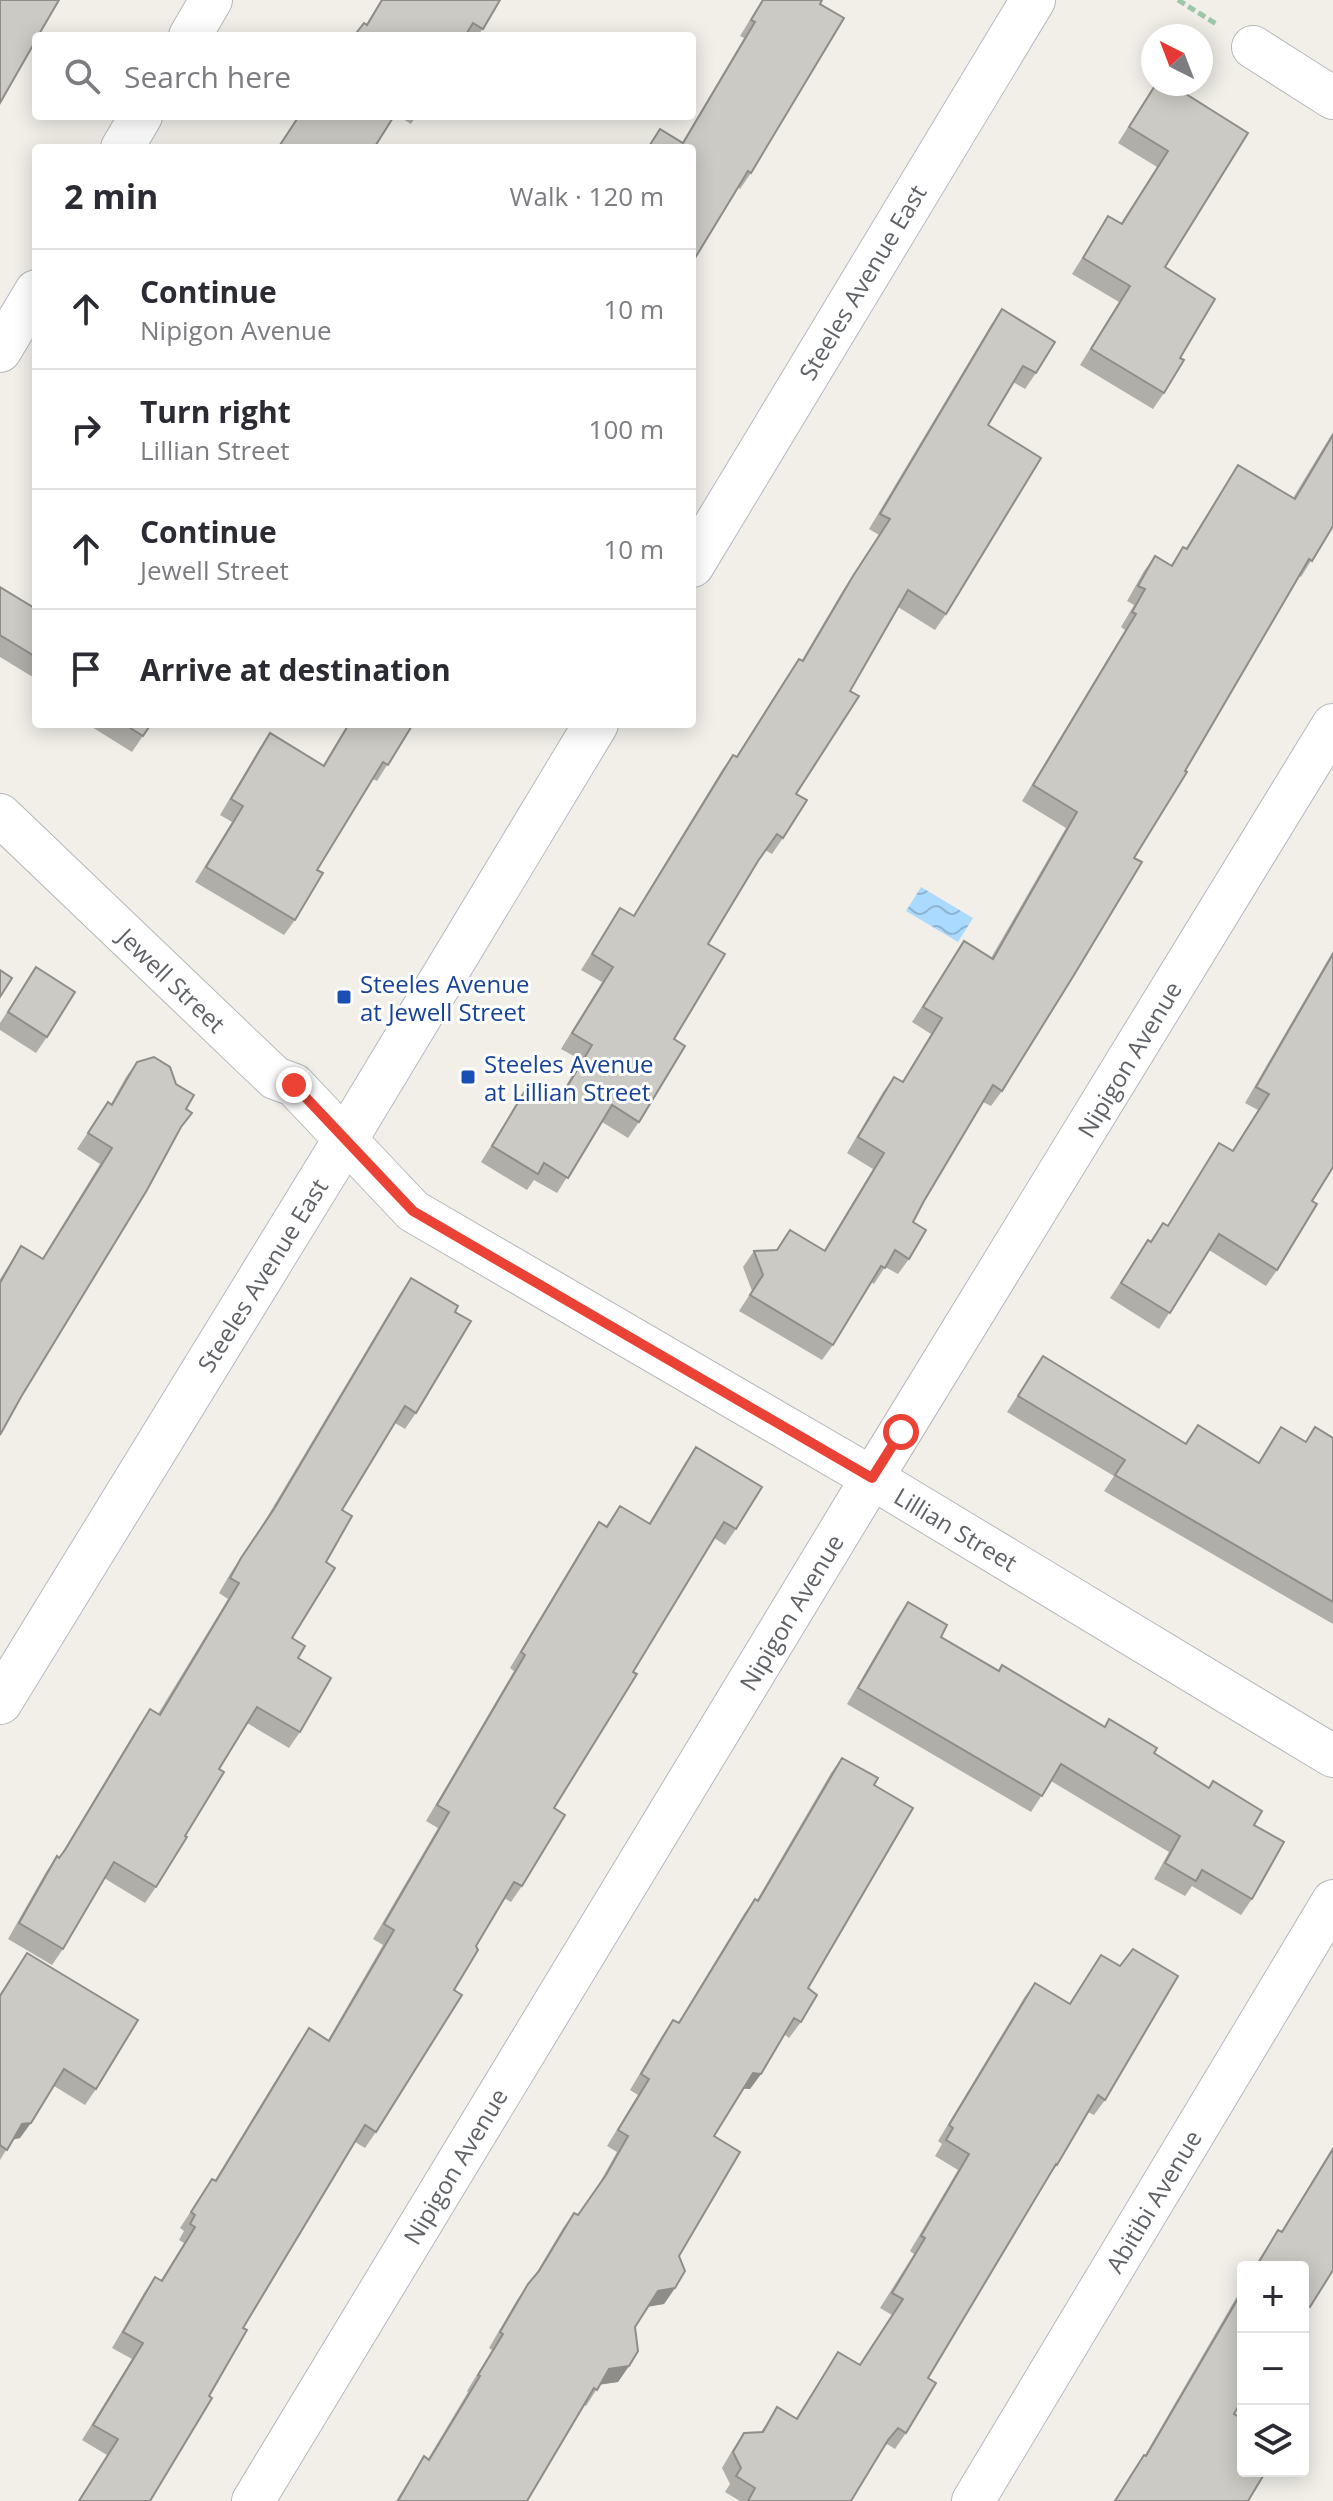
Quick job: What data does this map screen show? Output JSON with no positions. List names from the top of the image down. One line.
{"streets":{"main road":["Steeles Avenue East"],"street":["Jewell Street","Nipigon Avenue","Lillian Street","Abitibi Avenue"]},"crossings":[["Steeles Avenue East","Jewell Street"],["Steeles Avenue East","Lillian Street"],["Jewell Street","Lillian Street"],["Nipigon Avenue","Lillian Street"]],"places":{"transit":["Steeles Avenue at Jewell Street","Steeles Avenue at Lillian Street"]},"north":"top left","page":{"search":"Search here","heading":["2 min","Walk · 120 m"],"list":[["Continue","Nipigon Avenue","10 m"],["Turn right","Lillian Street","100 m"],["Continue","Jewell Street","10 m"],"Arrive at destination"],"map_buttons":["+","−"]}}
